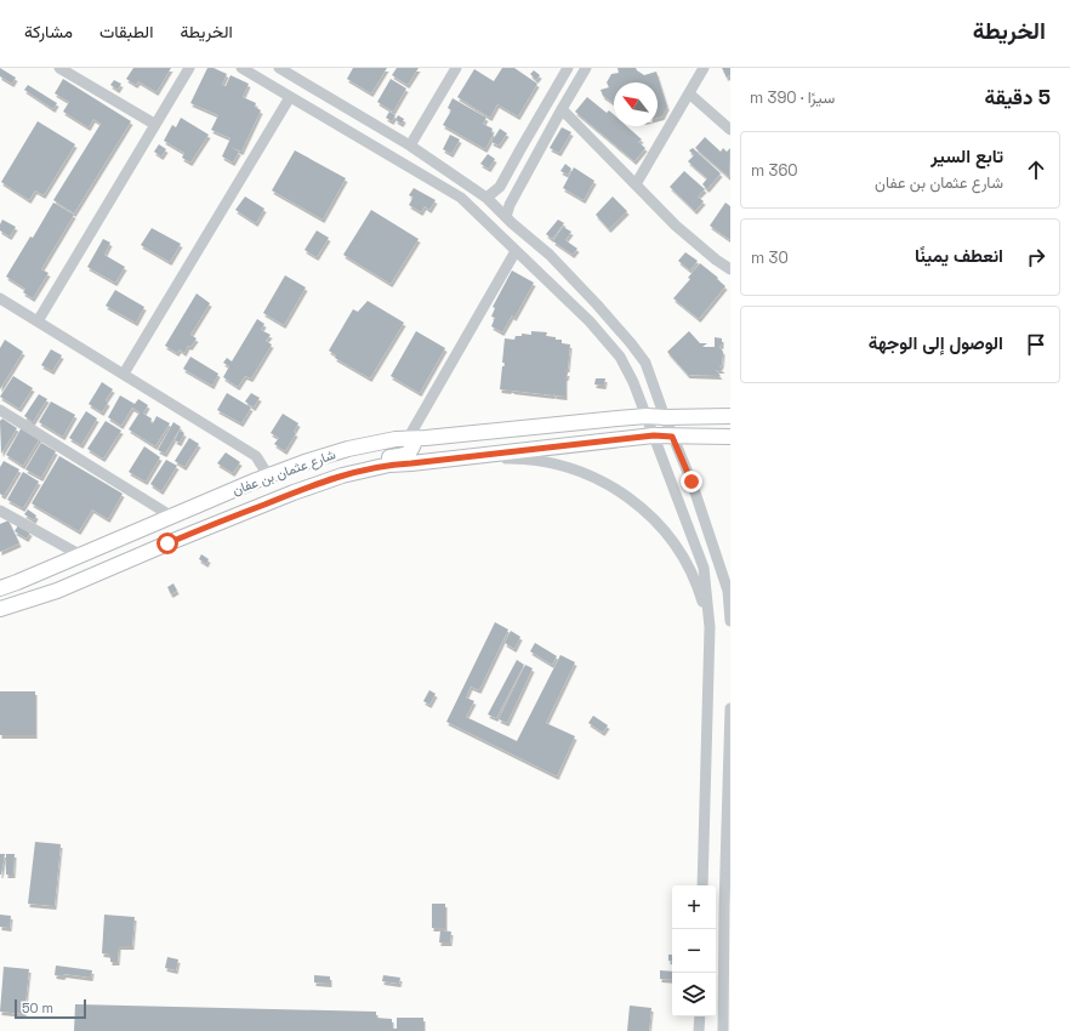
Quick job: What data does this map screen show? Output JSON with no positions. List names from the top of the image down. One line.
{"streets":{"main road":["شارع عثمان بن عفان"]},"scale_bar":"50 m","north":"top left","page":{"header":"الخريطة","nav":["الخريطة","الطبقات","مشاركة"],"heading":["5 دقيقة","سيرًا · 390 m"],"list":[["تابع السير","شارع عثمان بن عفان","360 m"],["انعطف يمينًا","30 m"],"الوصول إلى الوجهة"],"map_buttons":["+","−"],"scale":"50 m"}}
